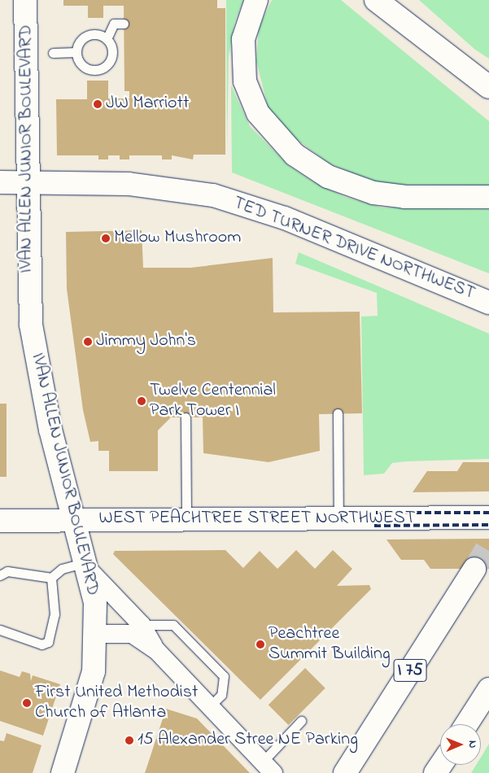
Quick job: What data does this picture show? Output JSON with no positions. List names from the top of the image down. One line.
{"streets":{"main road":["IVAN ALLEN JUNIOR BOULEVARD","TED TURNER DRIVE NORTHWEST","WEST PEACHTREE STREET NORTHWEST","I 75"]},"crossings":[["IVAN ALLEN JUNIOR BOULEVARD","TED TURNER DRIVE NORTHWEST"],["IVAN ALLEN JUNIOR BOULEVARD","WEST PEACHTREE STREET NORTHWEST"]],"places":["JW Marriott","Mellow Mushroom","Jimmy John's","Twelve Centennial Park Tower I","Peachtree Summit Building","First United Methodist Church of Atlanta","15 Alexander Stree NE Parking"],"north":"right"}
